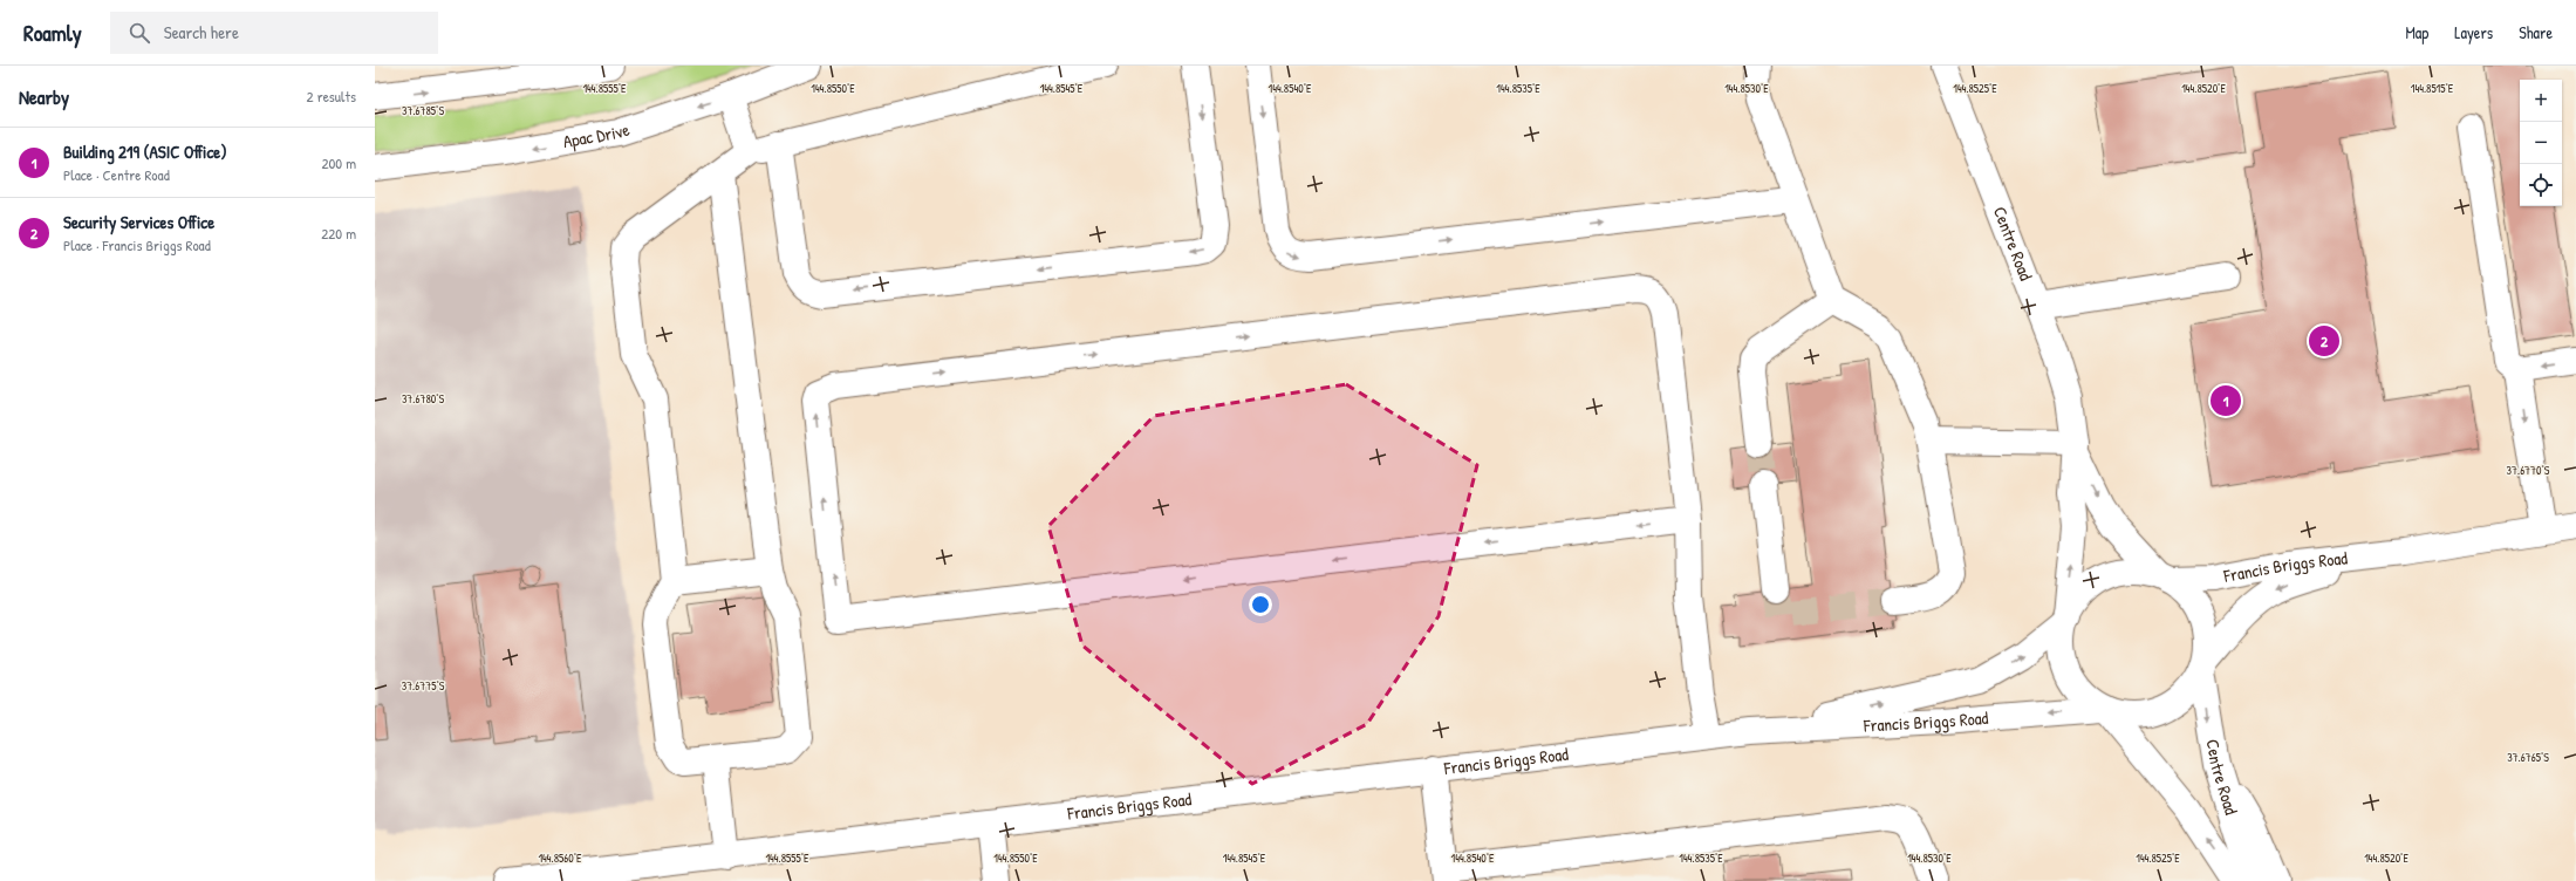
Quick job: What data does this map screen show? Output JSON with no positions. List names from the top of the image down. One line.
{"streets":{"street":["Apac Drive","Centre Road","Francis Briggs Road"]},"crossings":[["Centre Road","Francis Briggs Road"]],"page":{"header":"Roamly","search":"Search here","nav":["Map","Layers","Share"],"heading":["Nearby","2 results"],"map_buttons":["+","−"],"list":[{"mark":"1","name":"Building 219 (ASIC Office)","note":"Place · Centre Road","value":"200 m"},{"mark":"2","name":"Security Services Office","note":"Place · Francis Briggs Road","value":"220 m"}],"pins":["2","1"]},"coordinates":["144.8555°E","144.8550°E","144.8545°E","144.8540°E","144.8535°E","144.8530°E","144.8525°E","144.8520°E","144.8515°E","37.6785°S","37.6780°S","37.6770°S","37.6775°S","37.6765°S","144.8560°E"]}
